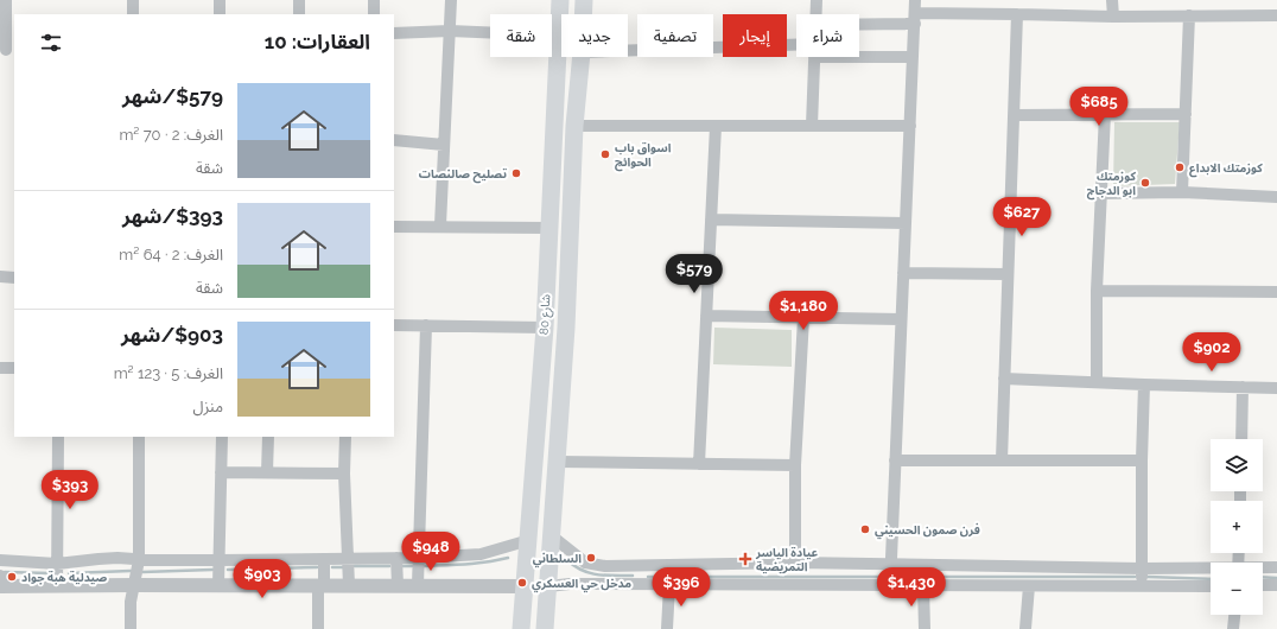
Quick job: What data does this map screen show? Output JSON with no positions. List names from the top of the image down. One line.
{"streets":{"main road":["شارع 80"]},"places":{"other":["اسواق باب الحوائج","كوزمتك الابداع","تصليح صالنصات","كوزمتك ابو الدجاج","فرن صمون الحسيني","السلطاني","صيدلية هبة جواد","مدخل حي العسكري"],"health":["عيادة الياسر التمريضية"]},"page":{"chip":["شراء","إيجار","تصفية","جديد","شقة"],"heading":"العقارات: 10","list":[{"name":"$579/شهر","note":"الغرف: 2 · 70 m² · شقة"},{"name":"$393/شهر","note":"الغرف: 2 · 64 m² · شقة"},{"name":"$903/شهر","note":"الغرف: 5 · 123 m² · منزل"}],"price":["$685","$627","$579","$1,180","$902","$393","$948","$903","$396","$1,430"],"map_buttons":["+","−"]}}
